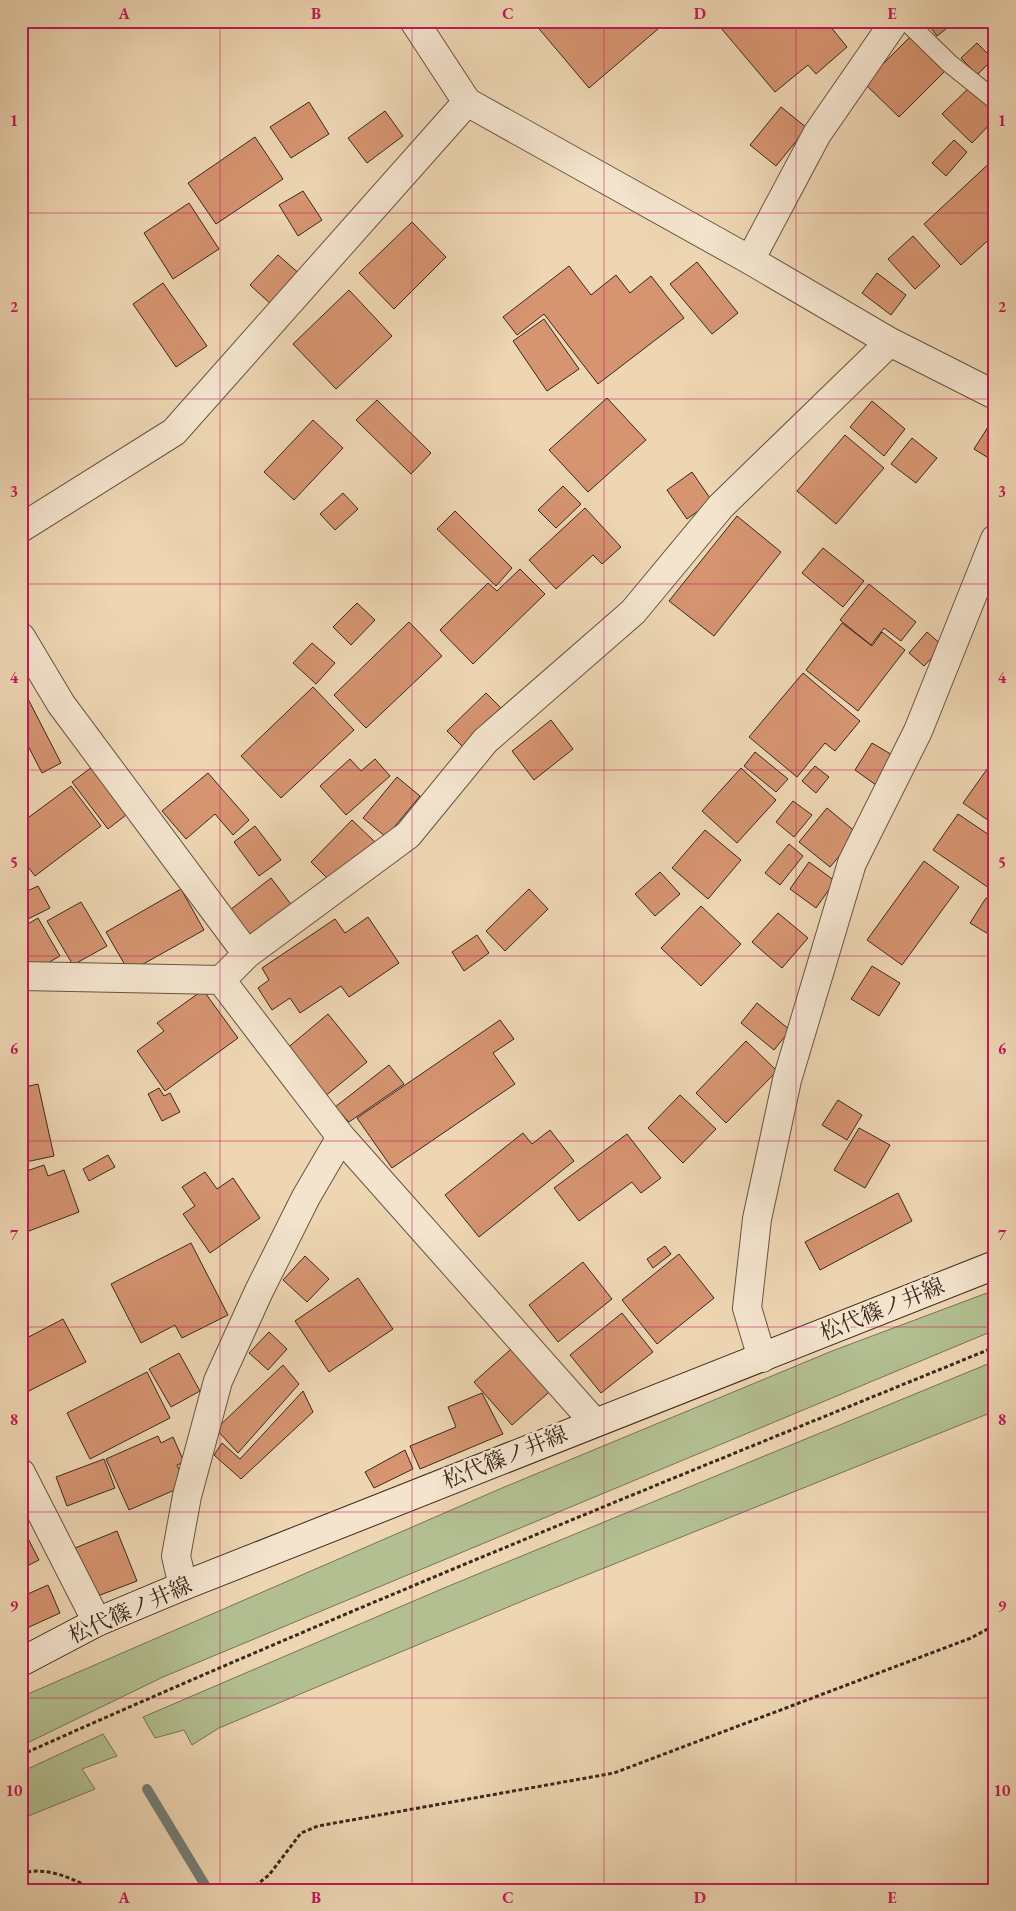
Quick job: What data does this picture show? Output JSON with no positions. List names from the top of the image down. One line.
{"streets":{"street":["松代篠ノ井線"]},"grid":{"columns":["A","B","C","D","E"],"rows":["1","2","3","4","5","6","7","8","9","10"]}}
